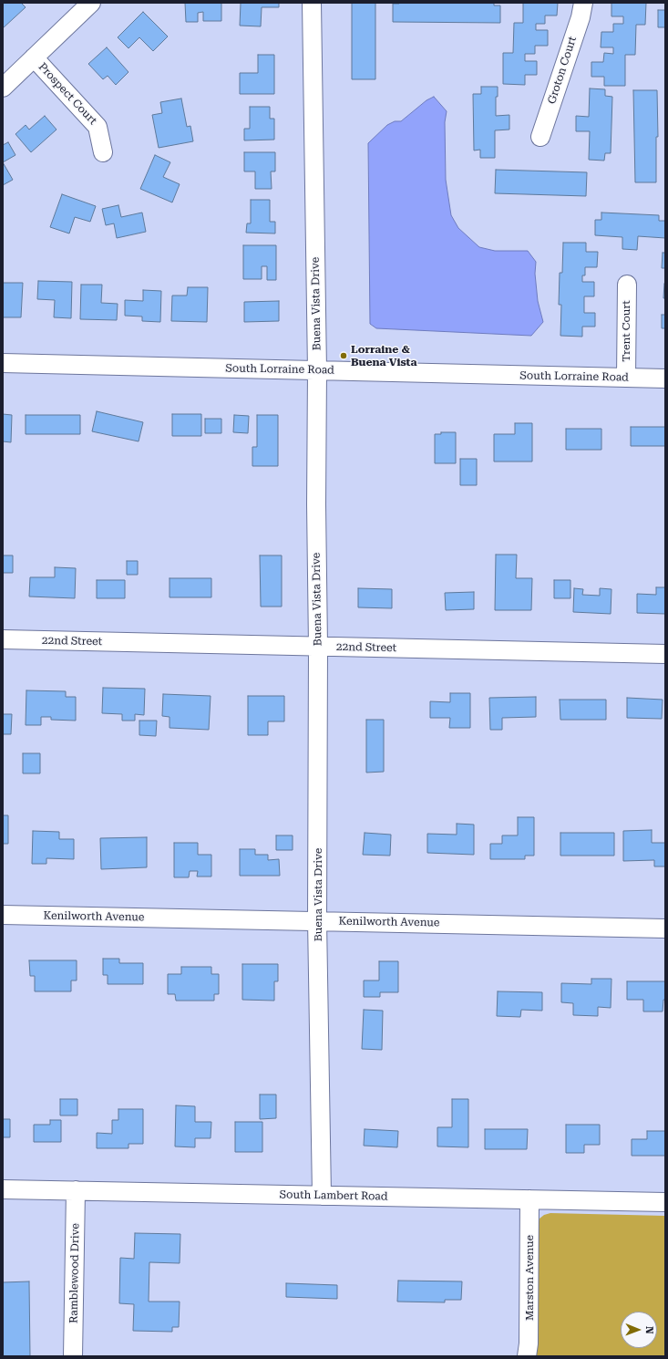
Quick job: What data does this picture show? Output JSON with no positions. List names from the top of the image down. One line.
{"streets":{"street":["Groton Court","Prospect Court","Buena Vista Drive","Trent Court","South Lorraine Road","22nd Street","Kenilworth Avenue","South Lambert Road","Ramblewood Drive","Marston Avenue"]},"crossings":[["Buena Vista Drive","South Lorraine Road"],["Buena Vista Drive","22nd Street"],["Buena Vista Drive","Kenilworth Avenue"],["Buena Vista Drive","South Lambert Road"],["Trent Court","South Lorraine Road"],["South Lambert Road","Ramblewood Drive"],["South Lambert Road","Marston Avenue"]],"places":["Lorraine & Buena Vista"],"north":"right"}
